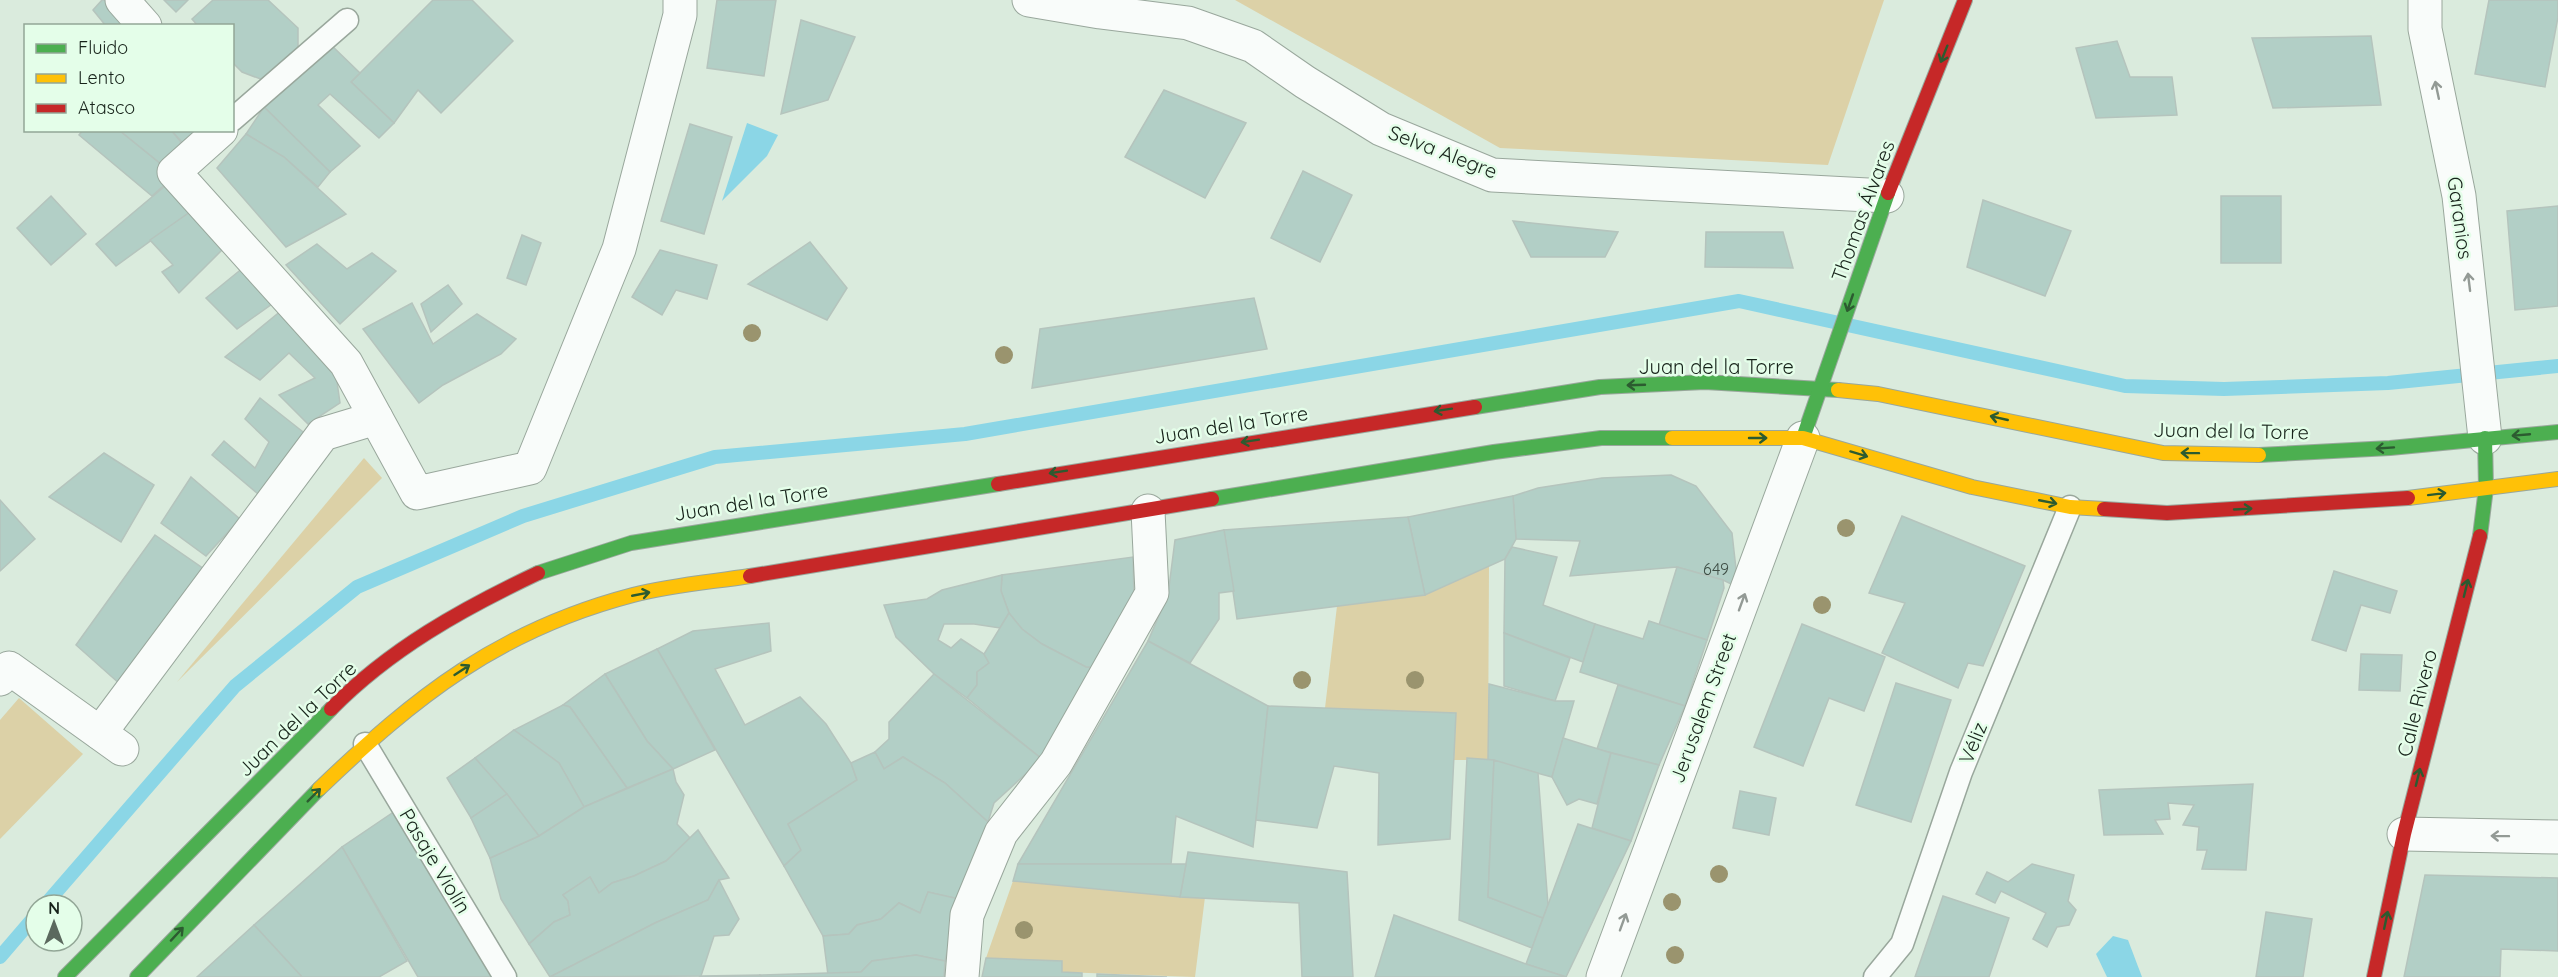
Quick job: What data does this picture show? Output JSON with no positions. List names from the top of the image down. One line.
{"streets":{"main road":["Thomas Álvares","Juan del la Torre","Calle Rivero"],"street":["Selva Alegre","Garanios","Jerusalem Street"],"lane":["Véliz","Pasaje Violín"]},"crossings":[["Selva Alegre","Thomas Álvares"],["Thomas Álvares","Juan del la Torre"],["Thomas Álvares","Jerusalem Street"],["Garanios","Juan del la Torre"],["Garanios","Calle Rivero"],["Juan del la Torre","Calle Rivero"]],"one_way":["Thomas Álvares","Garanios","Calle Rivero","Jerusalem Street"],"house_numbers":["649"],"legend":["Fluido","Lento","Atasco"],"north":"top"}
